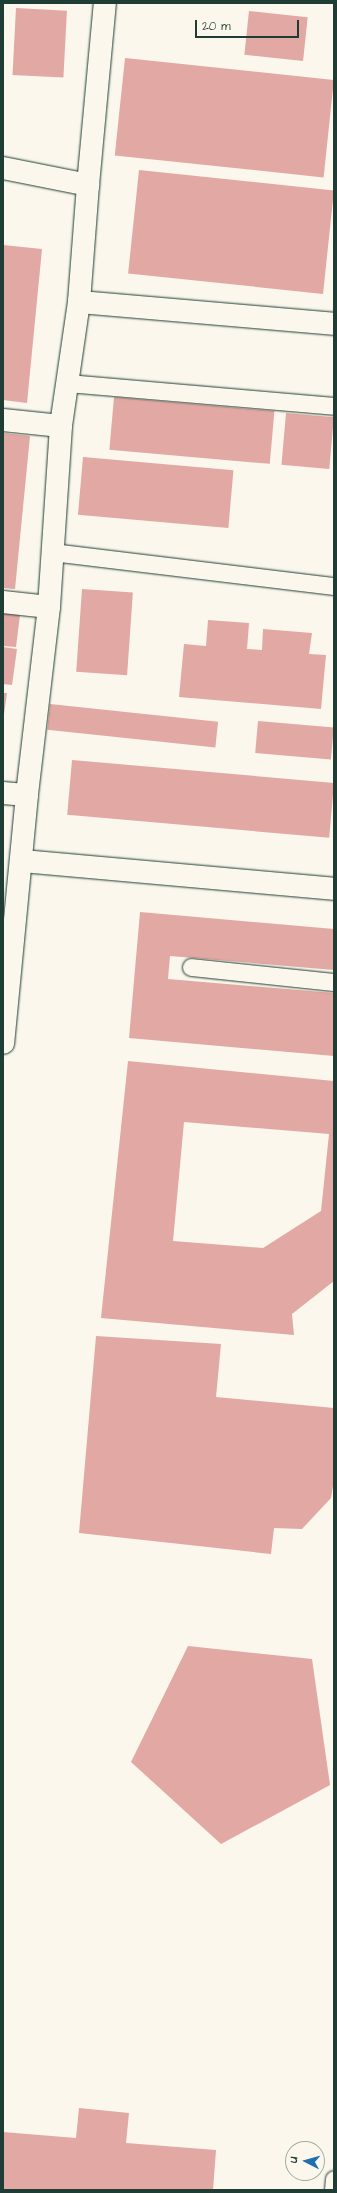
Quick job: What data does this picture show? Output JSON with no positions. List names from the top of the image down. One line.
{"scale_bar":"20 m","north":"left"}
